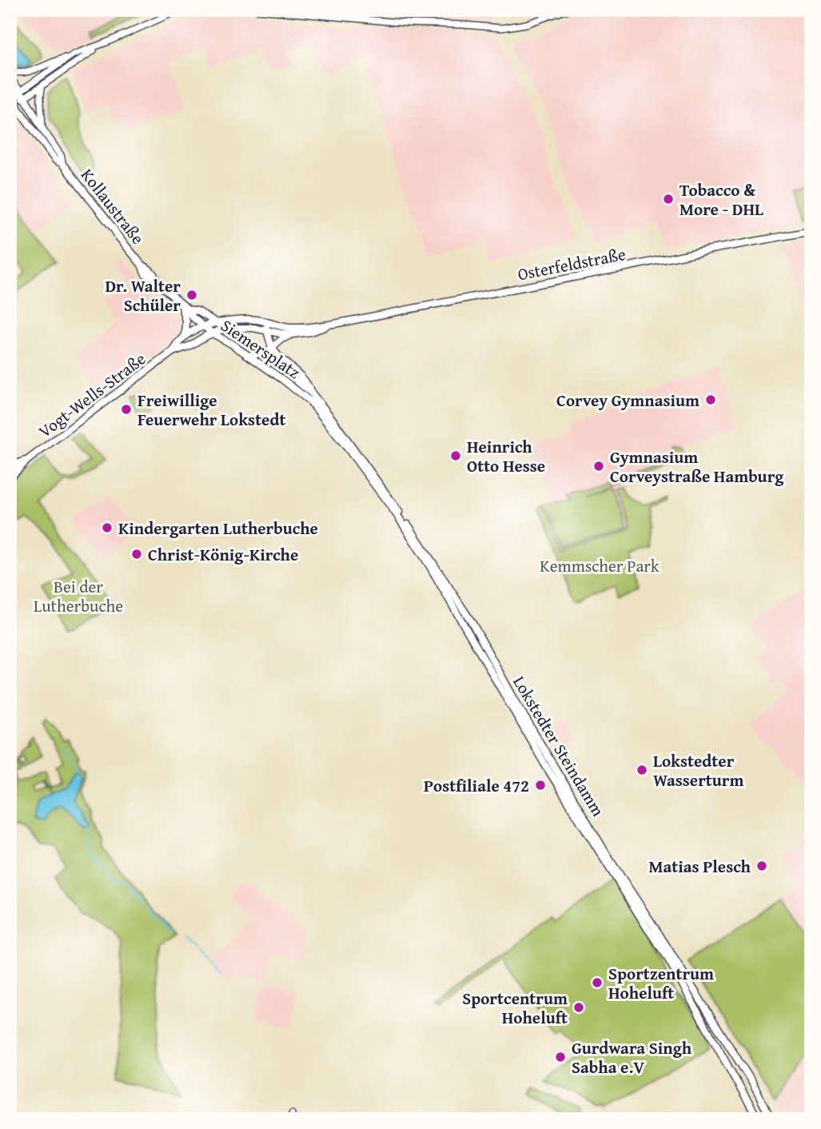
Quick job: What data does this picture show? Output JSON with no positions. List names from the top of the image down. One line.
{"streets":{"main road":["Kollaustraße","Osterfeldstraße","Siemersplatz","Vogt-Wells-Straße","Lokstedter Steindamm"]},"crossings":[["Kollaustraße","Osterfeldstraße"],["Kollaustraße","Siemersplatz"],["Kollaustraße","Vogt-Wells-Straße"],["Osterfeldstraße","Siemersplatz"],["Osterfeldstraße","Vogt-Wells-Straße"],["Siemersplatz","Vogt-Wells-Straße"],["Siemersplatz","Lokstedter Steindamm"]],"parks":["Kemmscher Park","Bei der Lutherbuche"],"places":["Tobacco & More - DHL","Dr. Walter Schüler","Corvey Gymnasium","Freiwillige Feuerwehr Lokstedt","Heinrich Otto Hesse","Gymnasium Corveystraße Hamburg","Kindergarten Lutherbuche","Christ-König-Kirche","Lokstedter Wasserturm","Postfiliale 472","Matias Plesch","Sportzentrum Hoheluft","Sportcentrum Hoheluft","Gurdwara Singh Sabha e.V"]}
